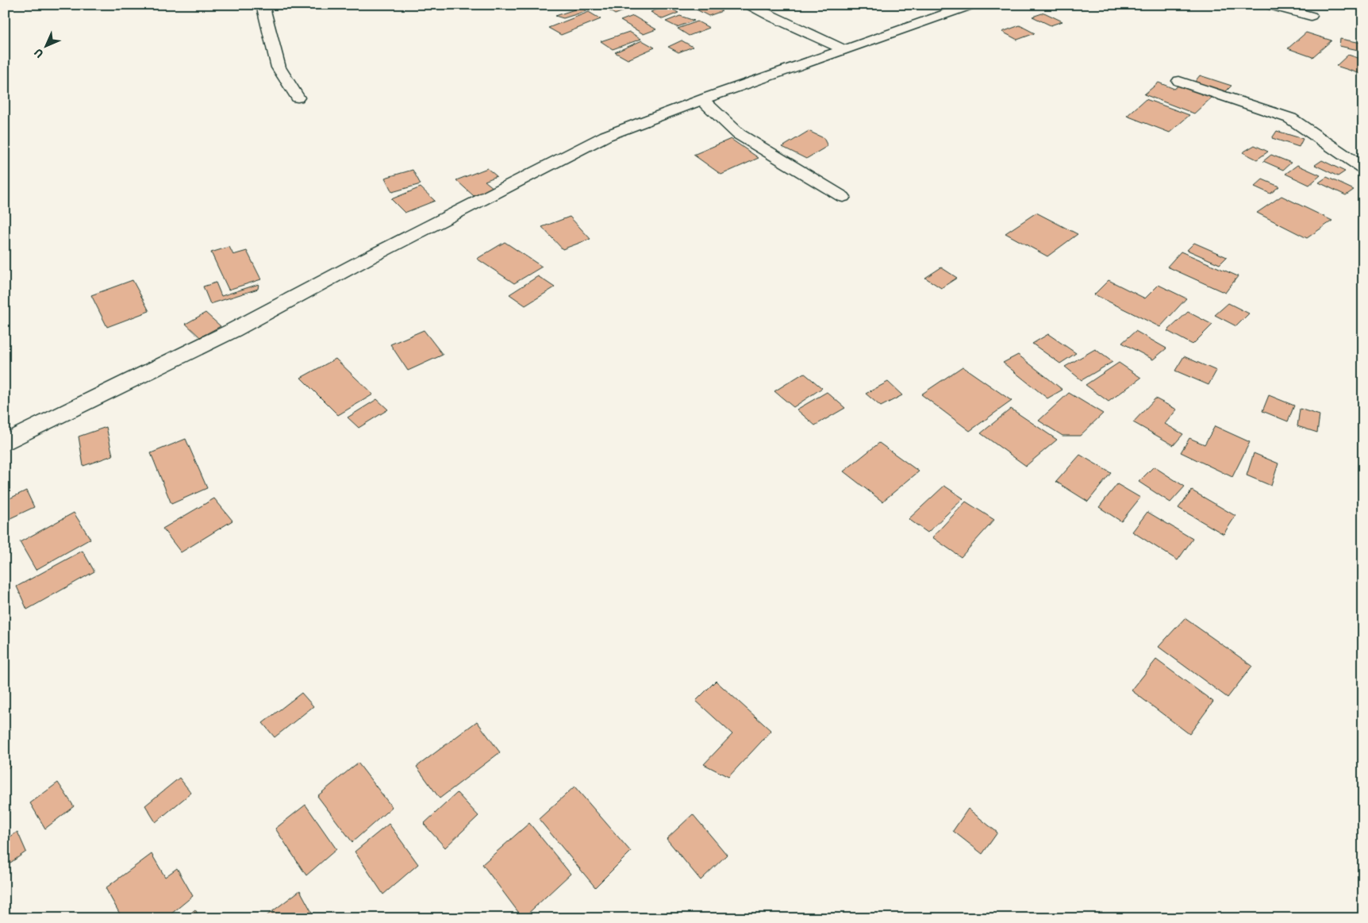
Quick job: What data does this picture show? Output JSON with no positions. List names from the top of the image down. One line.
{"north":"bottom left"}
